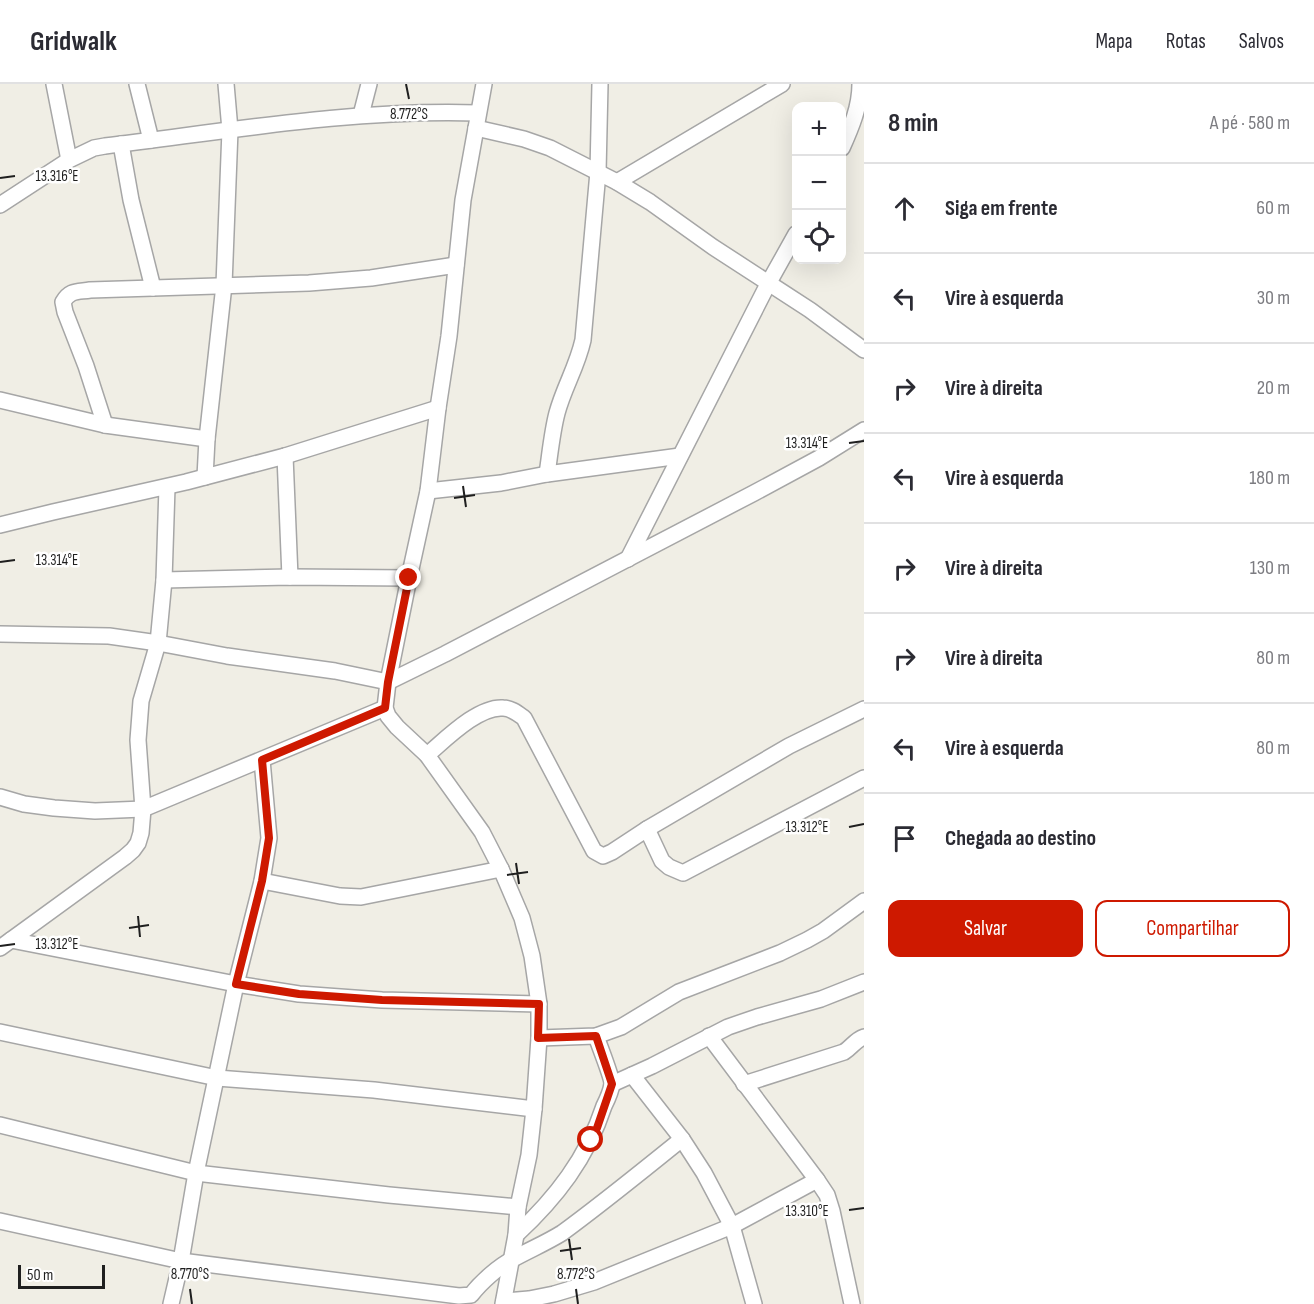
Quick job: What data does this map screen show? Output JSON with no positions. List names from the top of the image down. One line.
{"scale_bar":"50 m","page":{"header":"Gridwalk","nav":["Mapa","Rotas","Salvos"],"heading":["8 min","A pé · 580 m"],"map_buttons":["+","−"],"list":[["Siga em frente","60 m"],["Vire à esquerda","30 m"],["Vire à direita","20 m"],["Vire à esquerda","180 m"],["Vire à direita","130 m"],["Vire à direita","80 m"],["Vire à esquerda","80 m"],"Chegada ao destino"],"buttons":["Salvar","Compartilhar"],"scale":"50 m"},"coordinates":["8.772°S","13.316°E","13.314°E","13.312°E","13.310°E","8.770°S"]}
